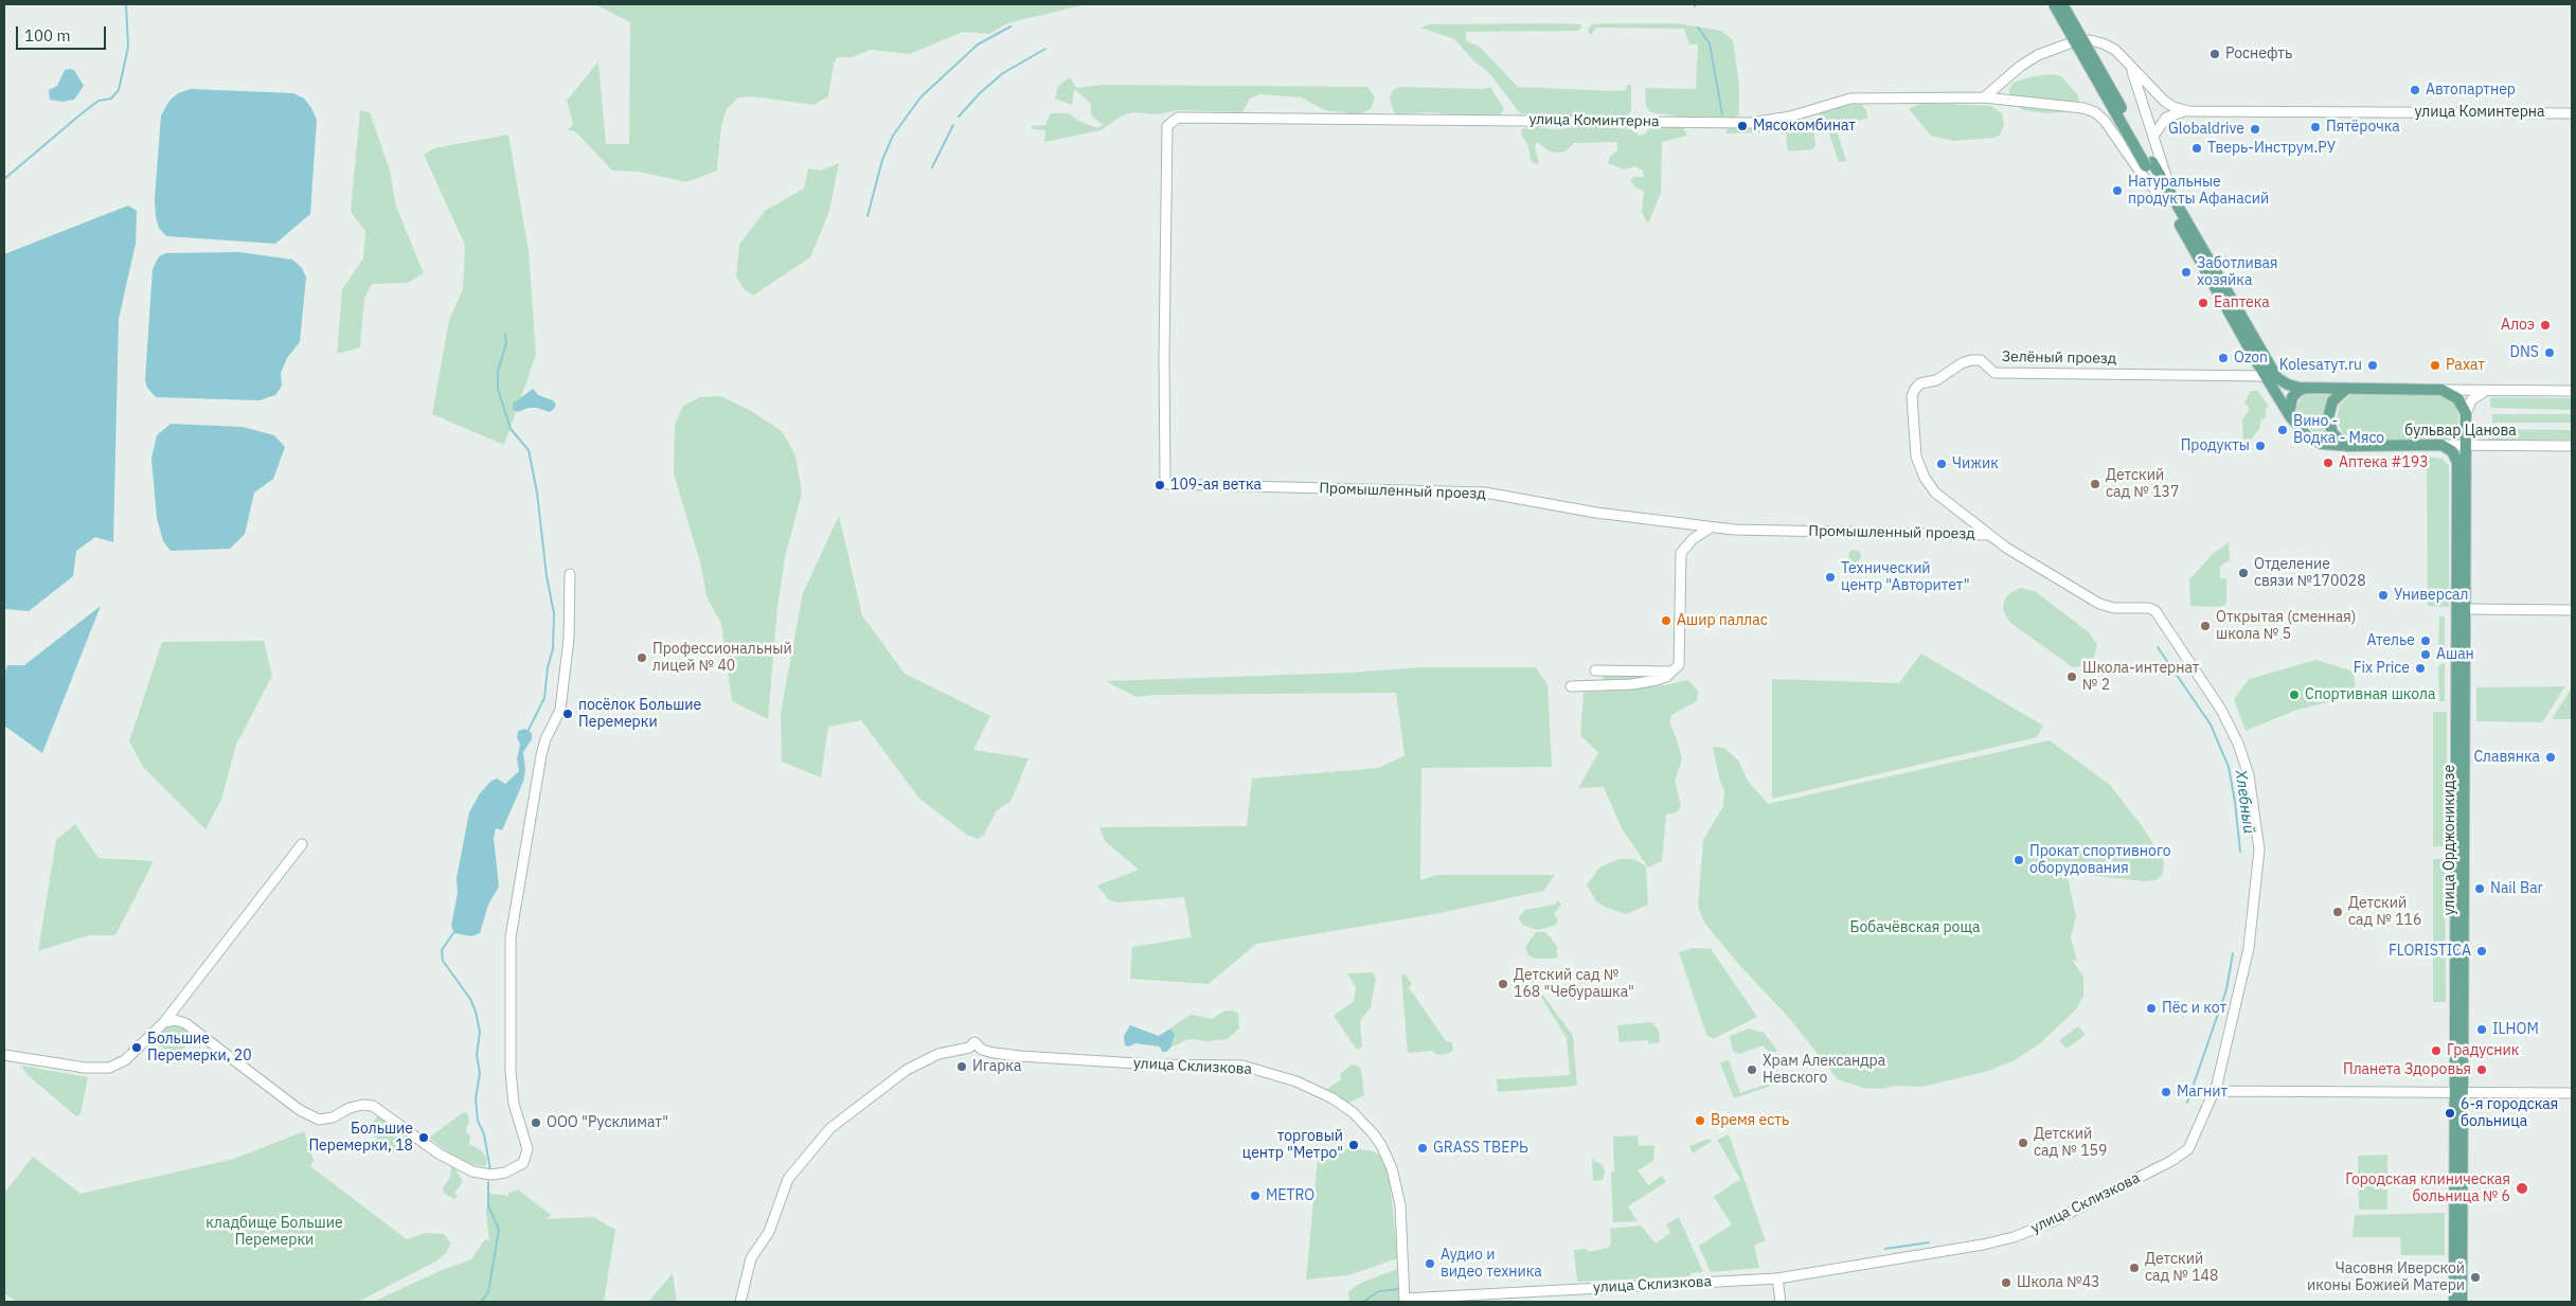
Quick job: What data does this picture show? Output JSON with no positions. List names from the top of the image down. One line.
{"streets":{"main road":["бульвар Цанова","улица Орджоникидзе"],"street":["улица Коминтерна","Зелёный проезд","Промышленный проезд","улица Склизкова"]},"crossings":[["улица Коминтерна","Промышленный проезд"],["Зелёный проезд","бульвар Цанова"],["Зелёный проезд","Промышленный проезд"],["бульвар Цанова","улица Орджоникидзе"],["Промышленный проезд","улица Склизкова"]],"water":["Хлебный"],"parks":["Бобачёвская роща","кладбище Большие Перемерки"],"places":["Роснефть","Автопартнер","Мясокомбинат","Пятёрочка","Globaldrive","Тверь-Инструм.РУ","Натуральные продукты Афанасий","Заботливая хозяйка","Еаптека","Алоэ","DNS","Ozon","Kolesaтут.ru","Рахат","Вино - Водка - Мясо","Продукты","Аптека #193","Чижик","Детский сад № 137","109-ая ветка","Отделение связи №170028","Технический центр \"Авторитет\"","Универсал","Ашир паллас","Открытая (сменная) школа № 5","Ателье","Ашан","Профессиональный лицей № 40","Fix Price","Школа-интернат № 2","Спортивная школа","посёлок Большие Перемерки","Славянка","Прокат спортивного оборудования","Nail Bar","Детский сад № 116","FLORISTICA","Детский сад № 168 \"Чебурашка\"","Пёс и кот","ILHOM","Большие Перемерки, 20","Градусник","Игарка","Храм Александра Невского","Планета Здоровья","Магнит","6-я городская больница","Время есть","ООО \"Русклимат\"","Большие Перемерки, 18","Детский сад № 159","торговый центр \"Метро\"","GRASS ТВЕРЬ","Городская клиническая больница № 6","METRO","Аудио и видео техника","Детский сад № 148","Часовня Иверской иконы Божией Матери","Школа №43"],"scale_bar":"100 m"}
